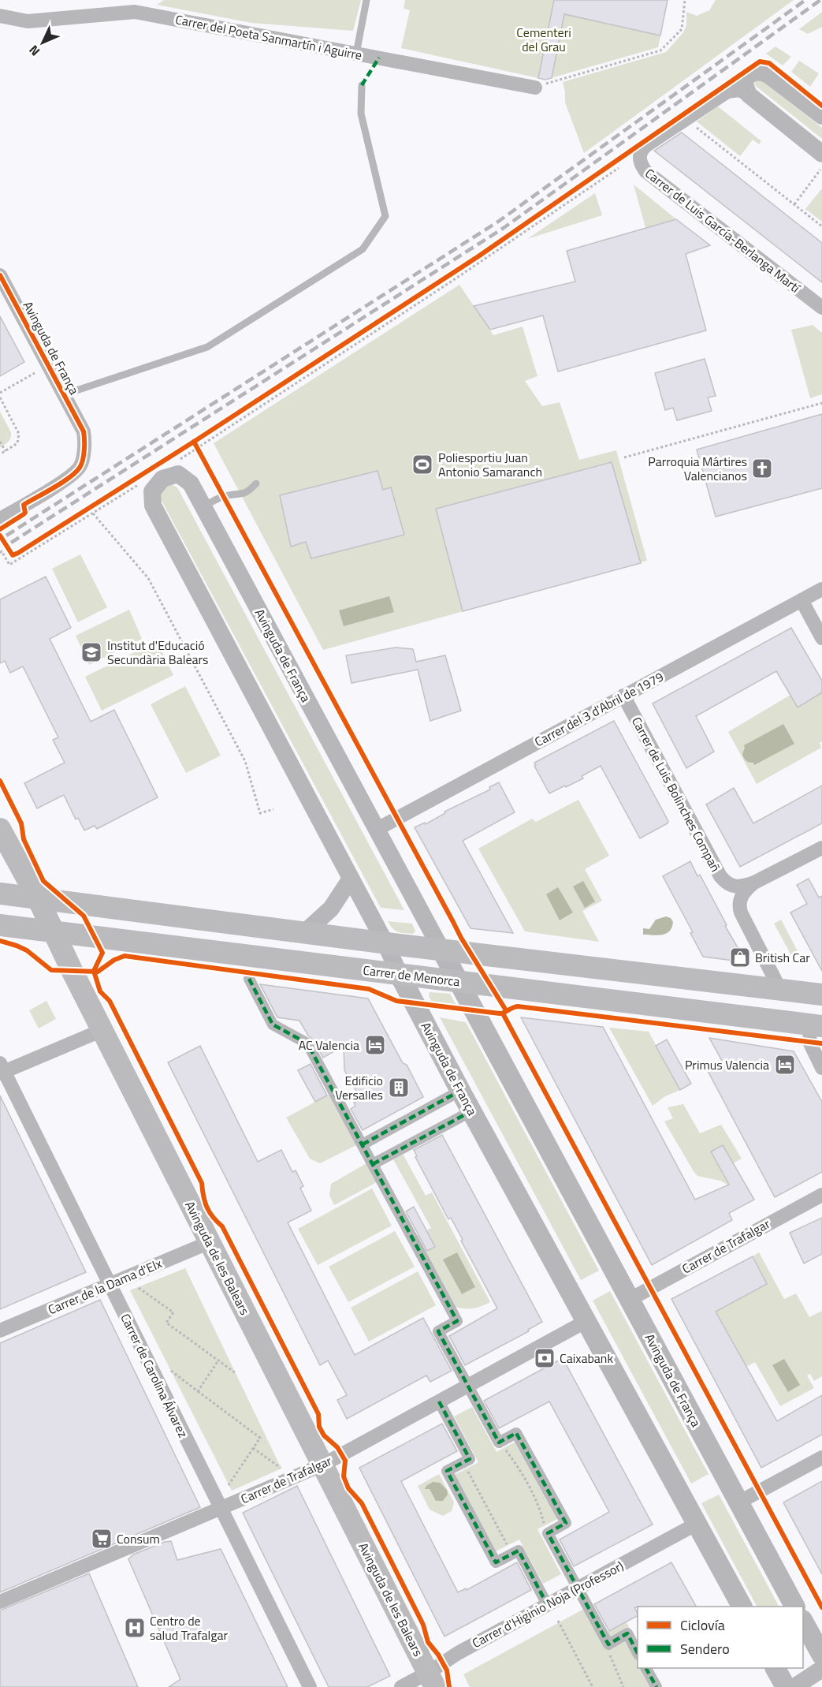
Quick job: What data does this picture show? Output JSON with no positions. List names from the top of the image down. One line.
{"streets":{"main road":["Avinguda de França","Carrer de Menorca","Avinguda de les Balears"],"street":["Carrer del Poeta Sanmartín i Aguirre","Carrer de Luis García-Berlanga Martí","Carrer del 3 d'Abril de 1979","Carrer de Luis Bolinches Compañ","Carrer de Trafalgar","Carrer de la Dama d'Elx","Carrer de Carolina Álvarez","Carrer d'Higinio Noja (Professor)"]},"crossings":[["Avinguda de França","Carrer del 3 d'Abril de 1979"],["Avinguda de França","Carrer de Menorca"],["Avinguda de França","Carrer de Trafalgar"],["Avinguda de França","Carrer d'Higinio Noja (Professor)"],["Carrer del 3 d'Abril de 1979","Carrer de Luis Bolinches Compañ"],["Carrer de Menorca","Avinguda de les Balears"],["Carrer de Trafalgar","Avinguda de les Balears"],["Carrer de Trafalgar","Carrer de Carolina Álvarez"],["Avinguda de les Balears","Carrer de la Dama d'Elx"],["Avinguda de les Balears","Carrer d'Higinio Noja (Professor)"],["Carrer de la Dama d'Elx","Carrer de Carolina Álvarez"]],"parks":["Cementeri del Grau"],"places":{"sports":["Poliesportiu Juan Antonio Samaranch"],"church":["Parroquia Mártires Valencianos"],"school or university":["Institut d'Educació Secundària Balears"],"shop":["British Car"],"hotel":["AC Valencia","Primus Valencia"],"building":["Edificio Versalles"],"bank":["Caixabank"],"supermarket":["Consum"],"hospital":["Centro de salud Trafalgar"]},"legend":["Ciclovía","Sendero"],"north":"bottom left"}
